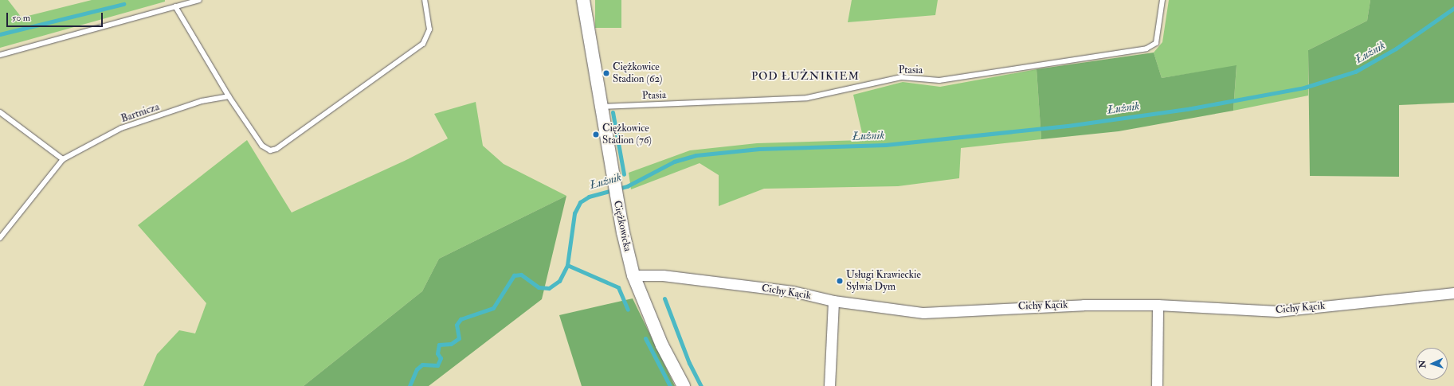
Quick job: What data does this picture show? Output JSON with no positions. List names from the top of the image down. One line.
{"streets":{"street":["Ciężkowicka","Cichy Kącik"],"lane":["Ptasia","Bartnicza"]},"crossings":[["Ptasia","Ciężkowicka"],["Ciężkowicka","Cichy Kącik"]],"districts":["POD ŁUŻNIKIEM"],"water":["Łużnik"],"places":["Ciężkowice Stadion (62)","Ciężkowice Stadion (76)","Usługi Krawieckie Sylwia Dym"],"scale_bar":"50 m","north":"left"}
